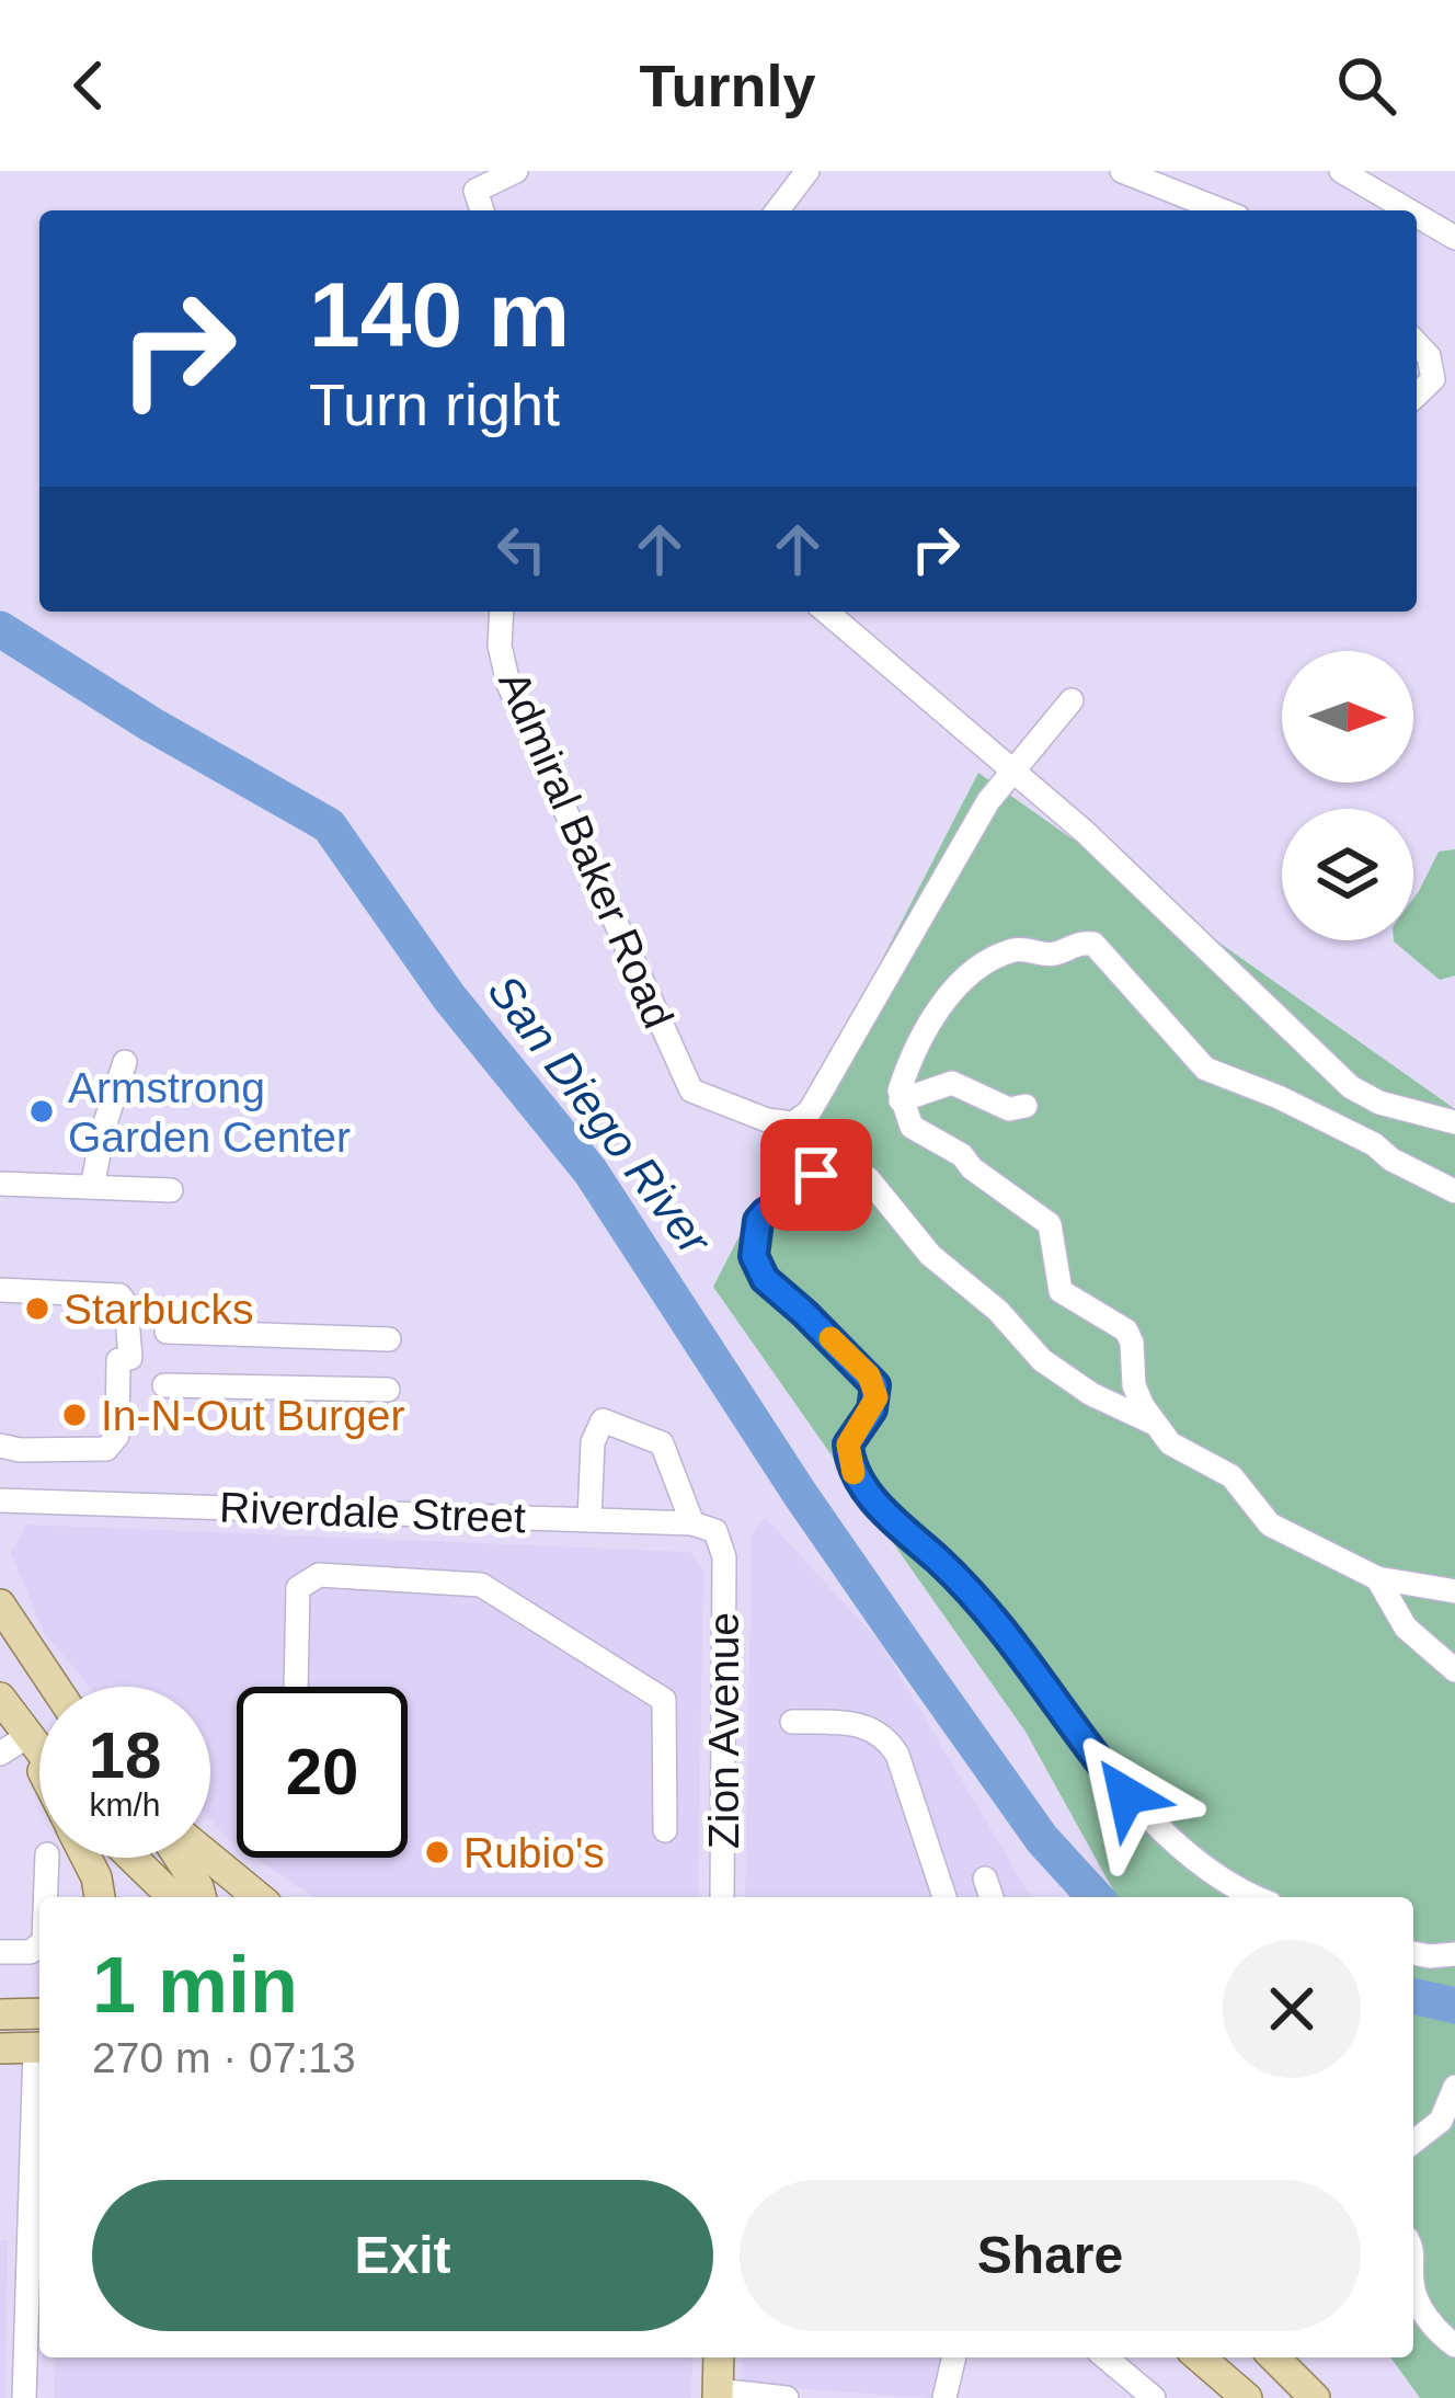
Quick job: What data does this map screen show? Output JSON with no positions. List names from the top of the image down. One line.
{"streets":{"street":["Admiral Baker Road","Riverdale Street","Zion Avenue"]},"crossings":[["Riverdale Street","Zion Avenue"]],"water":["San Diego River"],"places":["Armstrong Garden Center","Starbucks","In-N-Out Burger","Rubio's"],"north":"right","page":{"header":"Turnly","turn":["140 m","Turn right"],"speed":"18 km/h","limit":"20","heading":["1 min","270 m · 07:13"],"buttons":["Exit","Share"]}}
